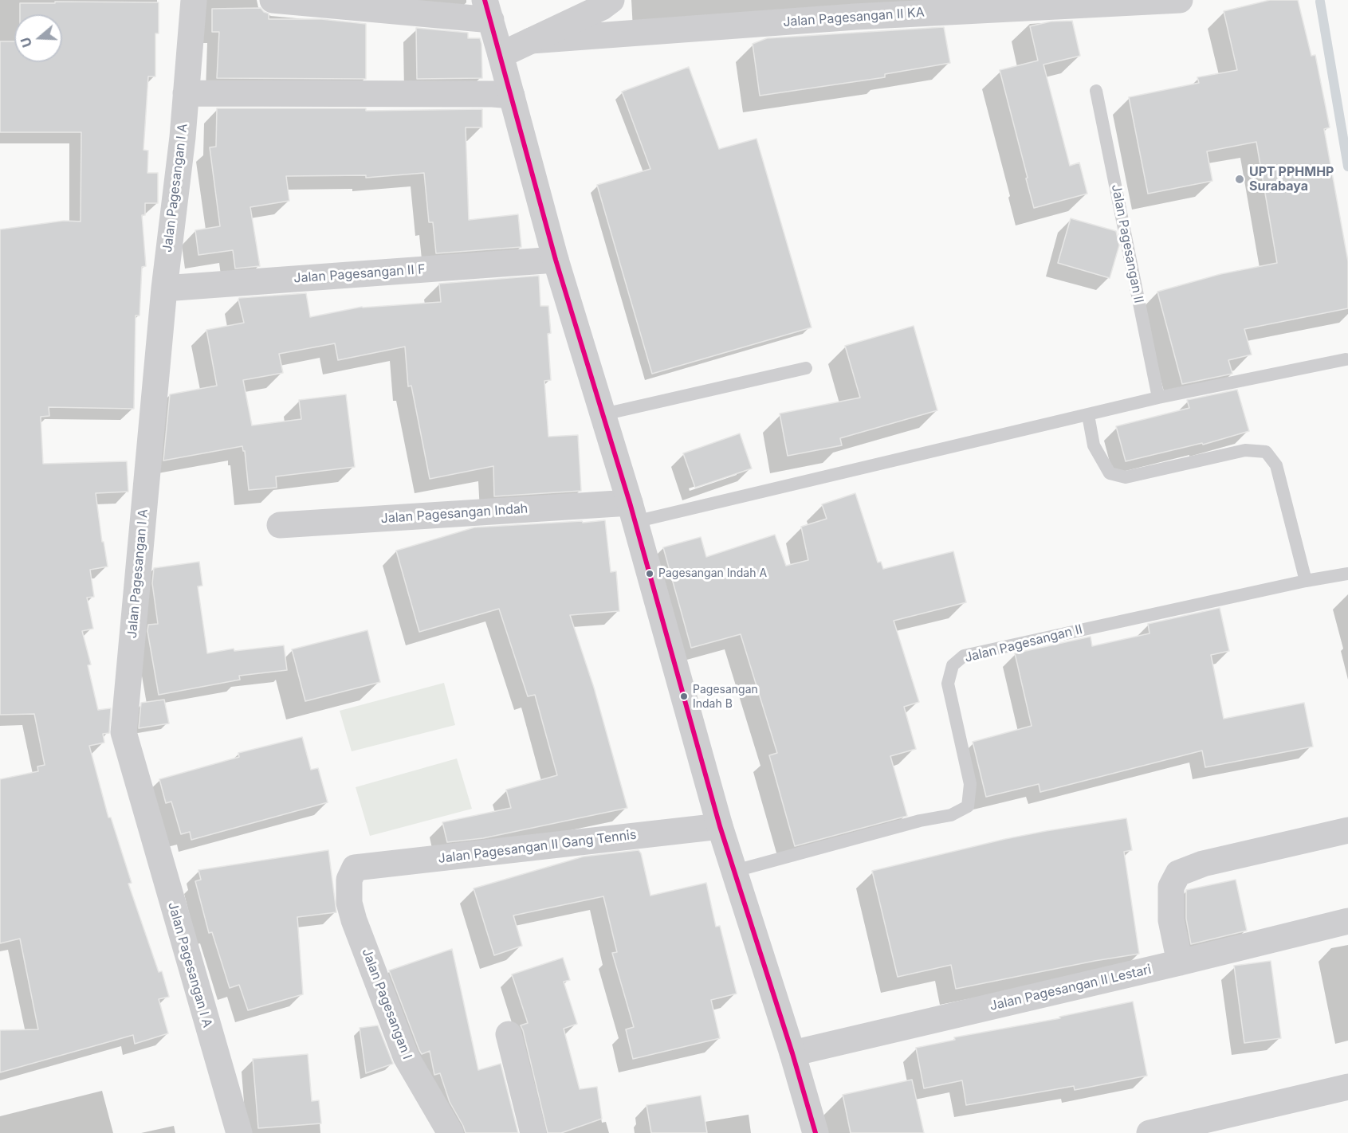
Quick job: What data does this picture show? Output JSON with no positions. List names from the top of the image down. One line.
{"streets":{"street":["Jalan Pagesangan II KA","Jalan Pagesangan I A","Jalan Pagesangan II F","Jalan Pagesangan Indah","Jalan Pagesangan II Gang Tennis","Jalan Pagesangan II Lestari","Jalan Pagesangan I"],"lane":["Jalan Pagesangan II"]},"crossings":[["Jalan Pagesangan I A","Jalan Pagesangan II F"],["Jalan Pagesangan II Gang Tennis","Jalan Pagesangan I"]],"places":["UPT PPHMHP Surabaya","Pagesangan Indah A","Pagesangan Indah B"],"north":"left"}
